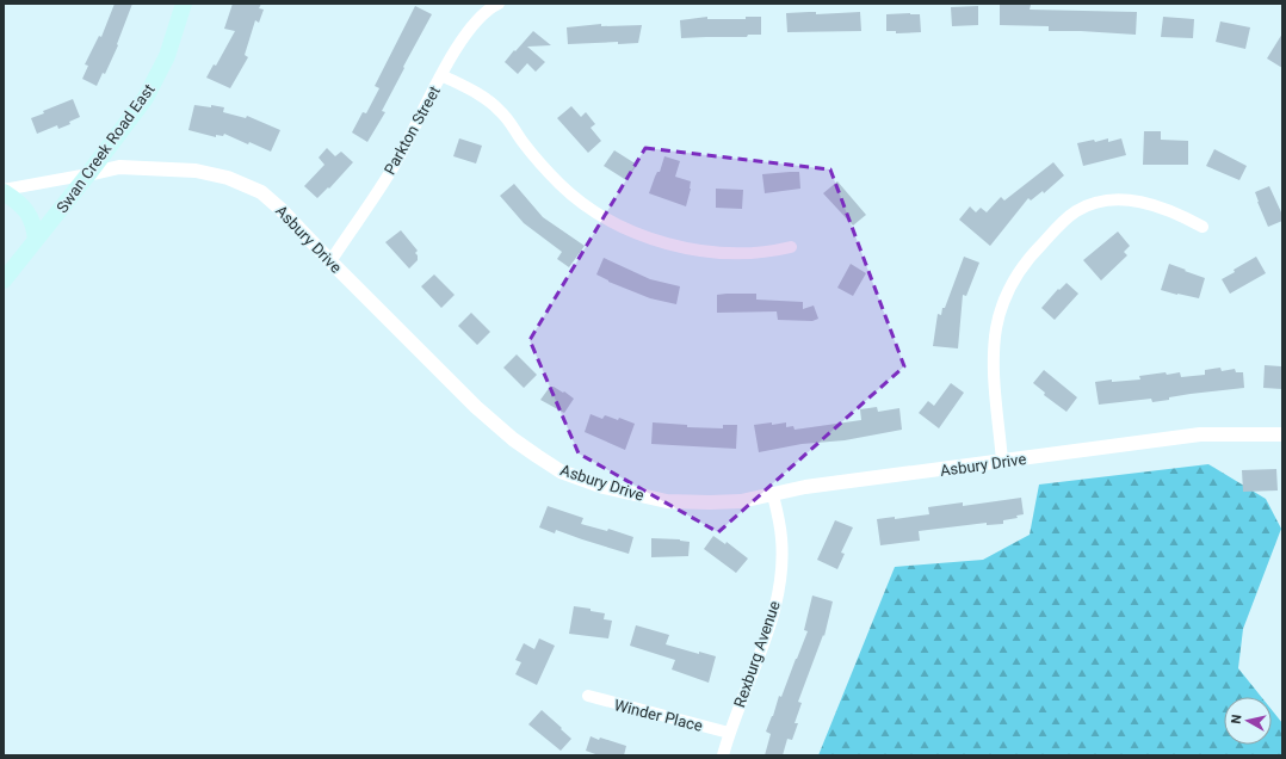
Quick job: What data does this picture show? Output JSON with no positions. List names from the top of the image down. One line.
{"streets":{"main road":["Swan Creek Road East"],"street":["Parkton Street","Asbury Drive","Rexburg Avenue","Winder Place"]},"crossings":[["Parkton Street","Asbury Drive"],["Swan Creek Road East","Asbury Drive"],["Asbury Drive","Rexburg Avenue"],["Rexburg Avenue","Winder Place"]],"north":"left"}
